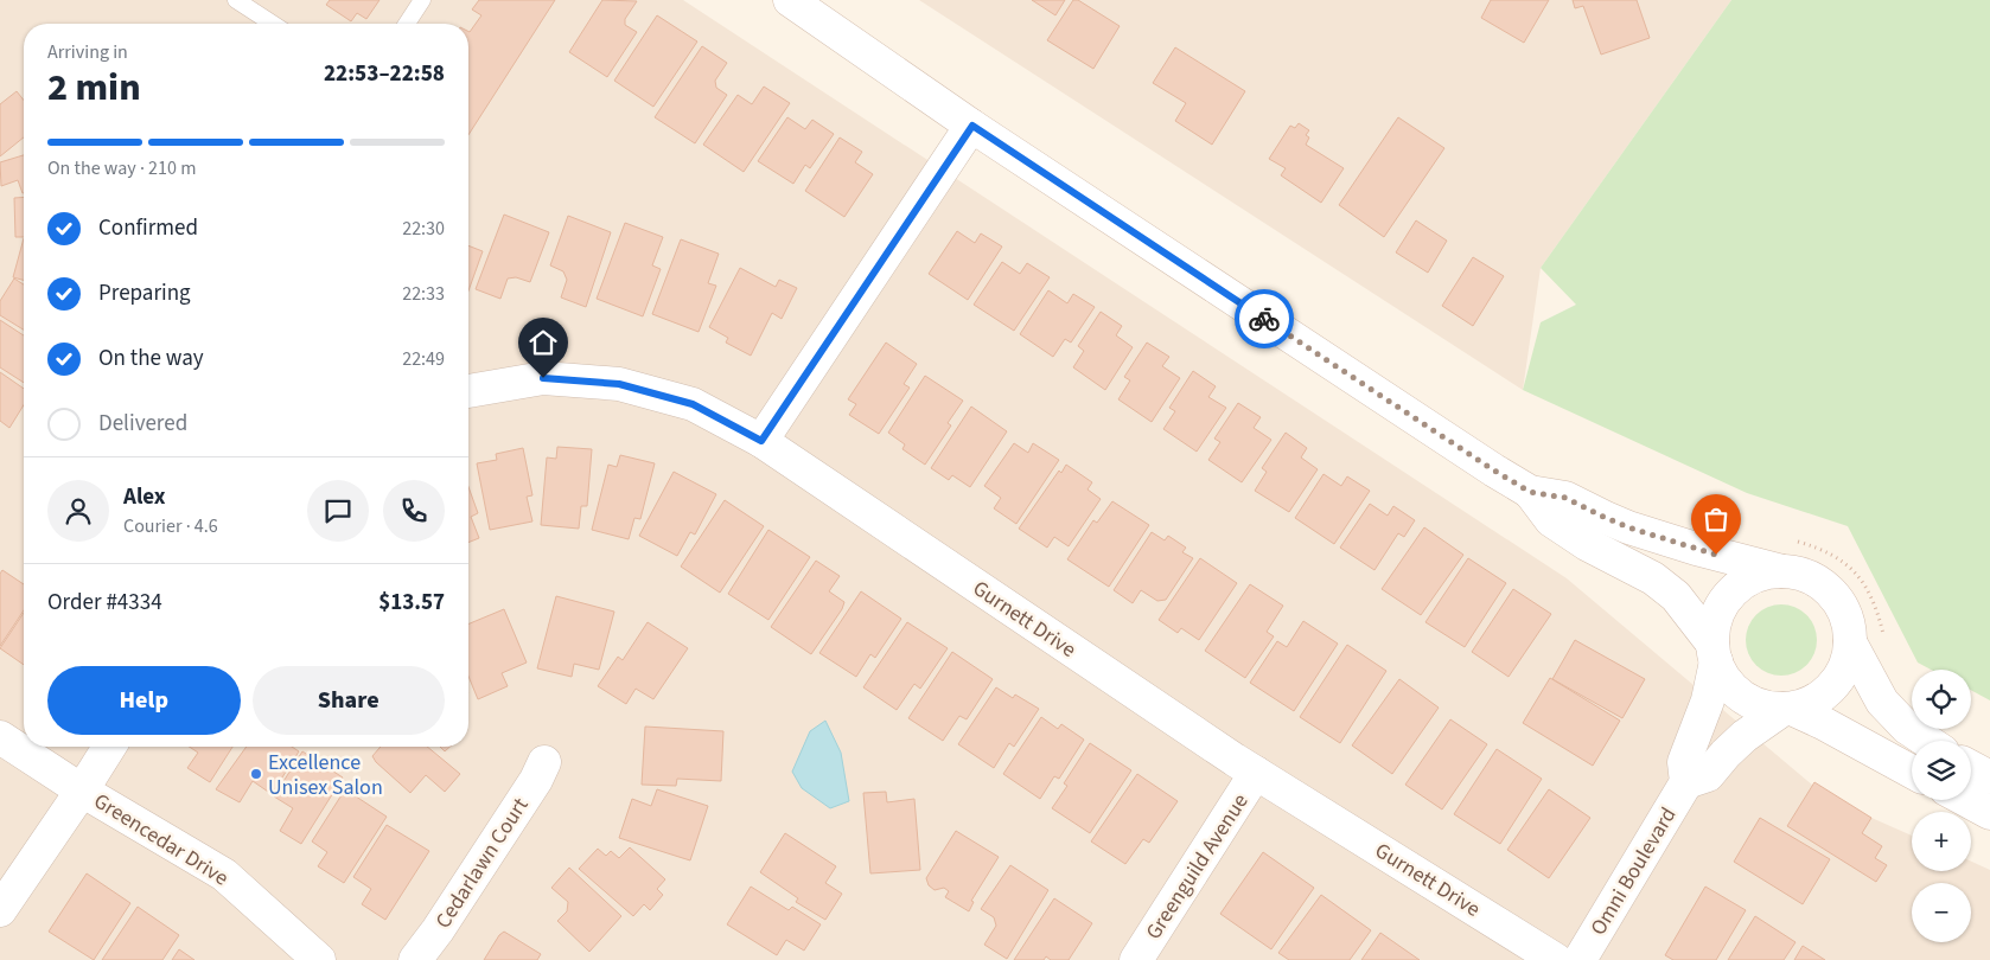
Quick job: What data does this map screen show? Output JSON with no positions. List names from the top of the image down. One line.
{"streets":{"street":["Gurnett Drive","Greencedar Drive","Cedarlawn Court","Greenguild Avenue","Omni Boulevard"]},"crossings":[["Gurnett Drive","Greenguild Avenue"]],"places":["Excellence Unisex Salon"],"page":{"heading":["2 min","Arriving in","22:53–22:58"],"panel":["Alex","Courier · 4.6","Order #4334","$13.57"],"bar":"On the way · 210 m","list":[["Confirmed","22:30"],["Preparing","22:33"],["On the way","22:49"],"Delivered"],"buttons":["Help","Share"],"map_buttons":["+","−"]}}
